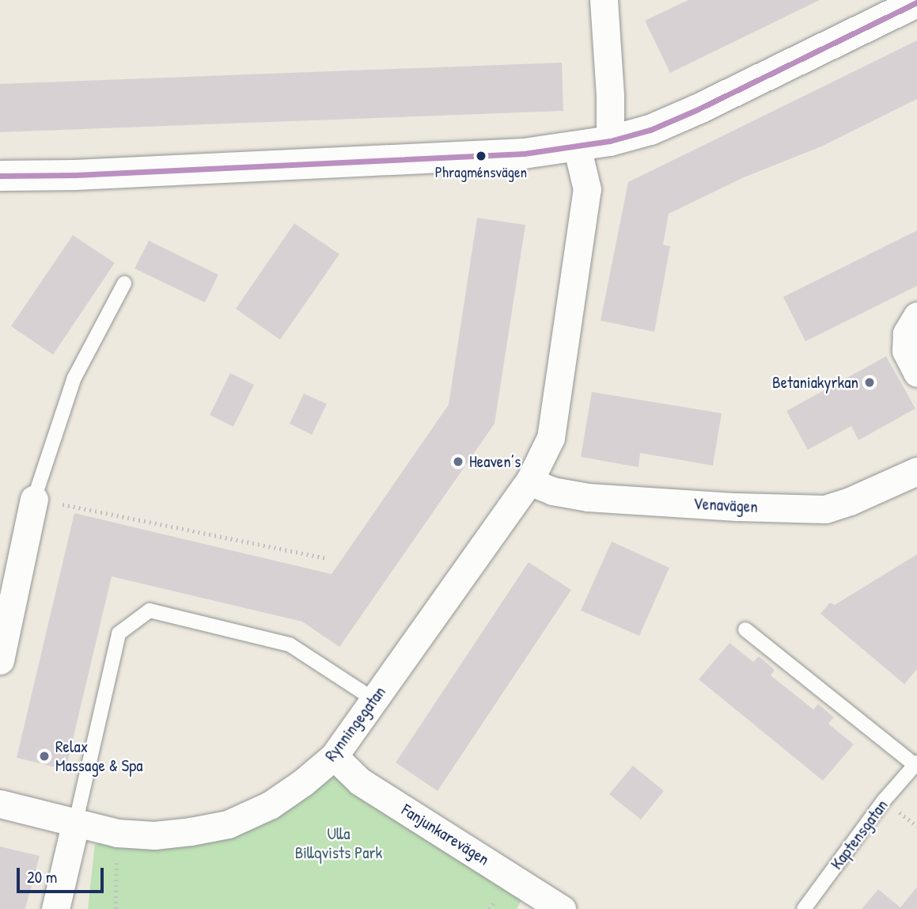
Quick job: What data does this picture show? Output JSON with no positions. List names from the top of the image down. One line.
{"streets":{"street":["Venavägen","Rynningegatan","Fanjunkarevägen"],"lane":["Kaptensgatan"]},"crossings":[["Venavägen","Rynningegatan"],["Rynningegatan","Fanjunkarevägen"]],"parks":["Ulla Billqvists Park"],"places":["Phragménsvägen","Betaniakyrkan","Heaven’s","Relax Massage & Spa"],"scale_bar":"20 m"}
